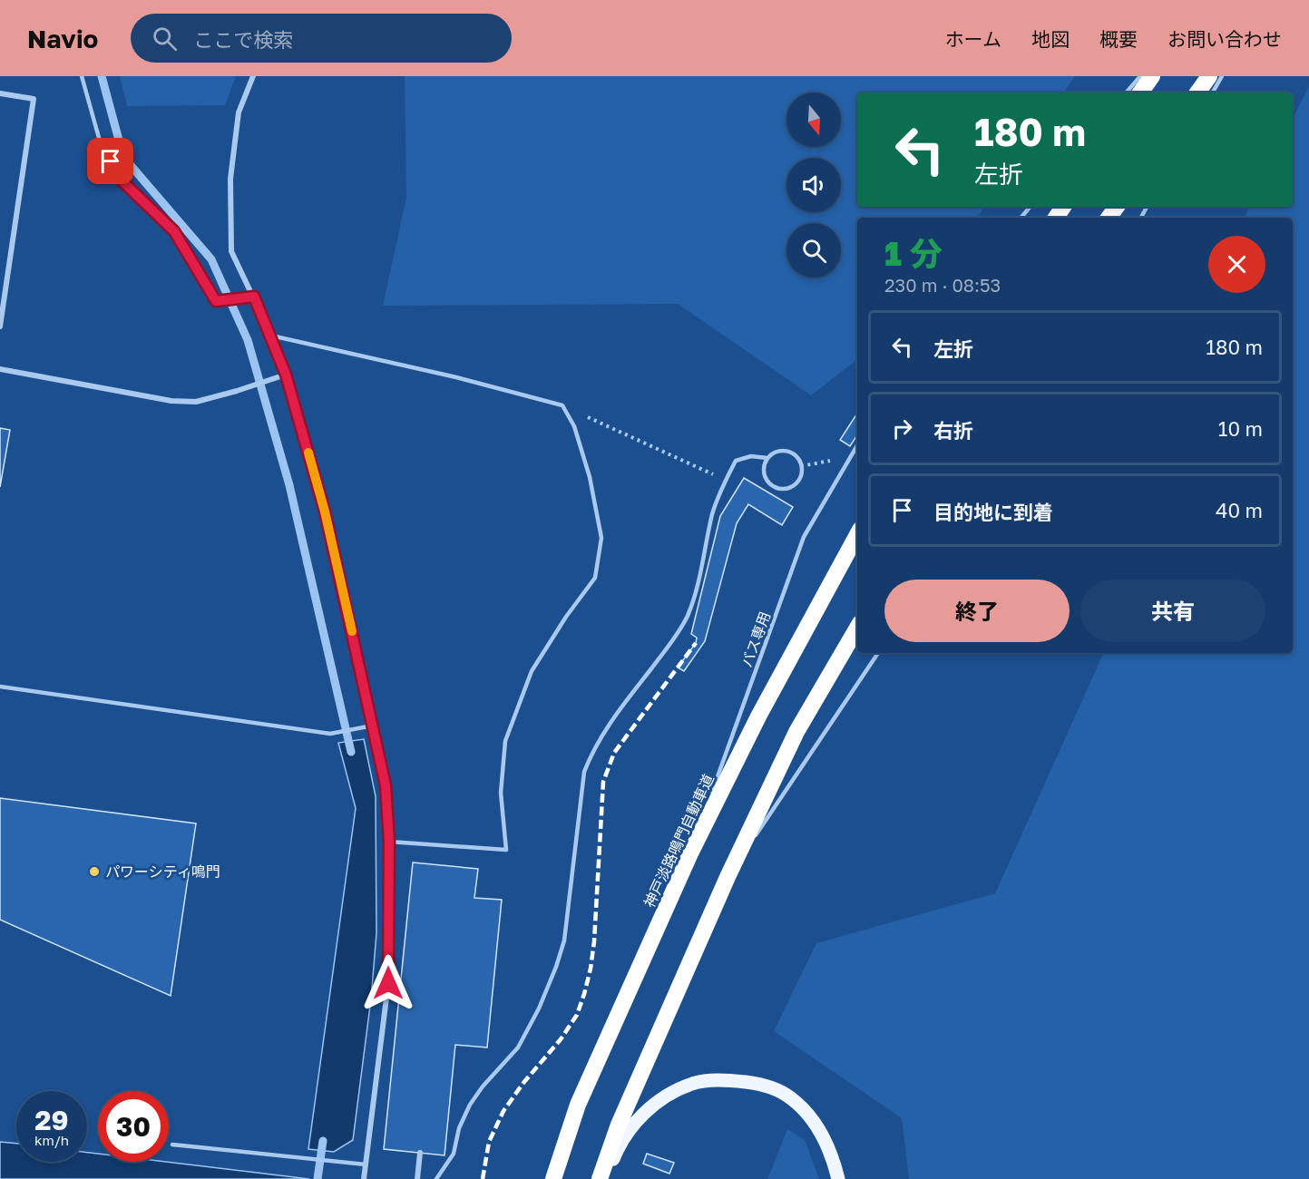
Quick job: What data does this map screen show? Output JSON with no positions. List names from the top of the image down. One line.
{"streets":{"highway":["神戸淡路鳴門自動車道"],"lane":["バス専用"]},"crossings":[["バス専用","神戸淡路鳴門自動車道"]],"places":["パワーシティ鳴門"],"north":"bottom","page":{"header":"Navio","search":"ここで検索","nav":["ホーム","地図","概要","お問い合わせ"],"turn":["180 m","左折"],"heading":["1 分","230 m · 08:53"],"list":[{"name":"左折","value":"180 m"},{"name":"右折","value":"10 m"},{"name":"目的地に到着","value":"40 m"}],"buttons":["終了","共有"],"speed":"29 km/h","limit":"30"}}
